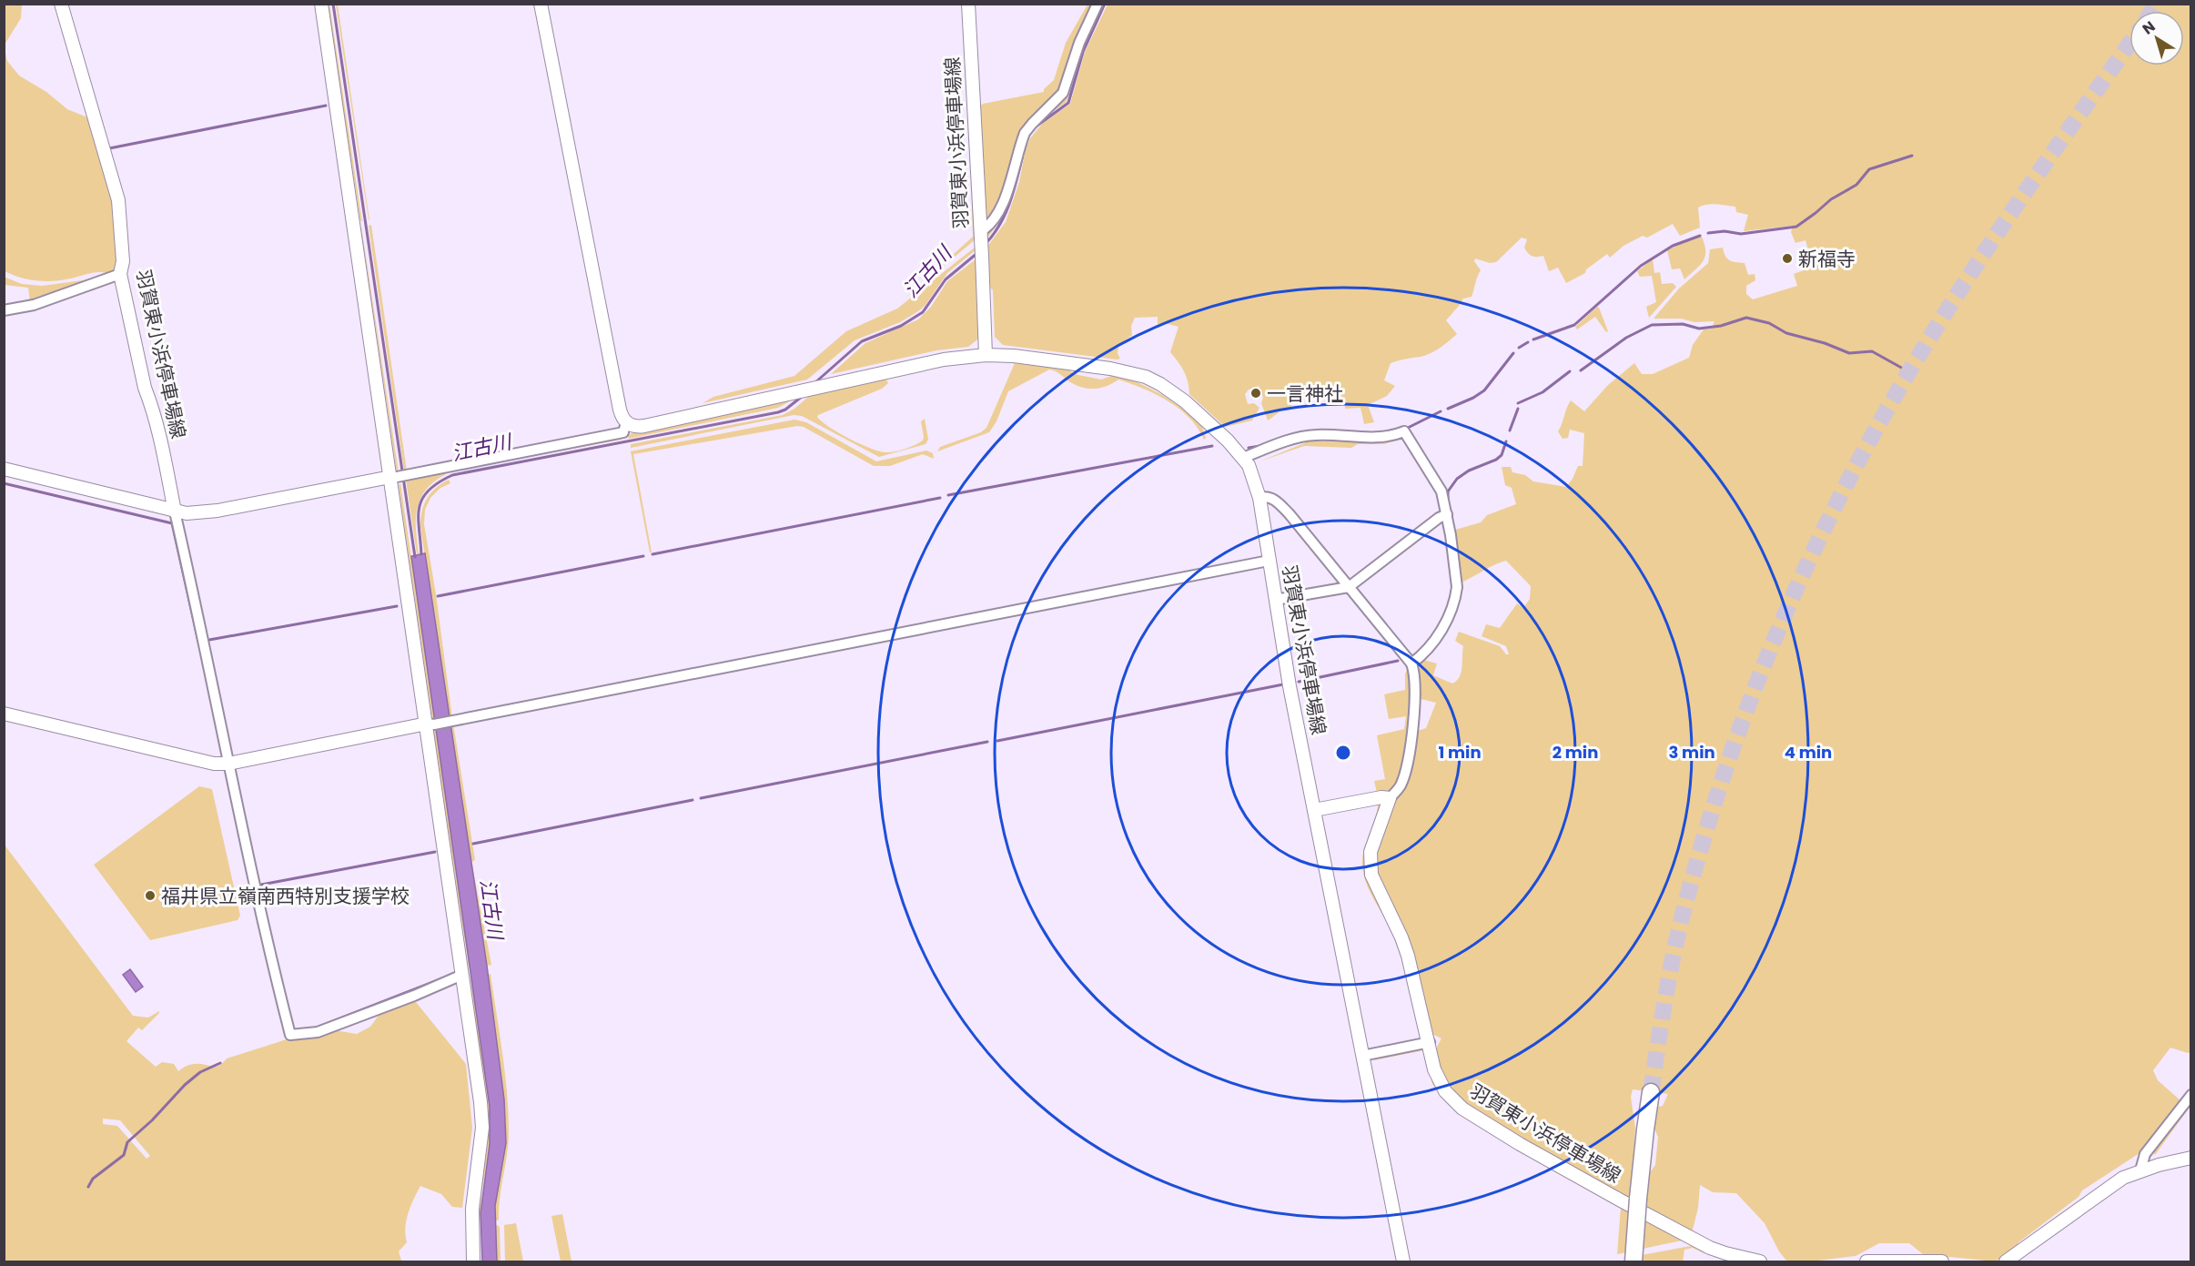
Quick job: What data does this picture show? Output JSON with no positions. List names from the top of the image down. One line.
{"streets":{"street":["羽賀東小浜停車場線"]},"water":["江古川"],"places":["新福寺","一言神社","福井県立嶺南西特別支援学校"],"north":"top left","rings":["1 min","2 min","3 min","4 min"]}
